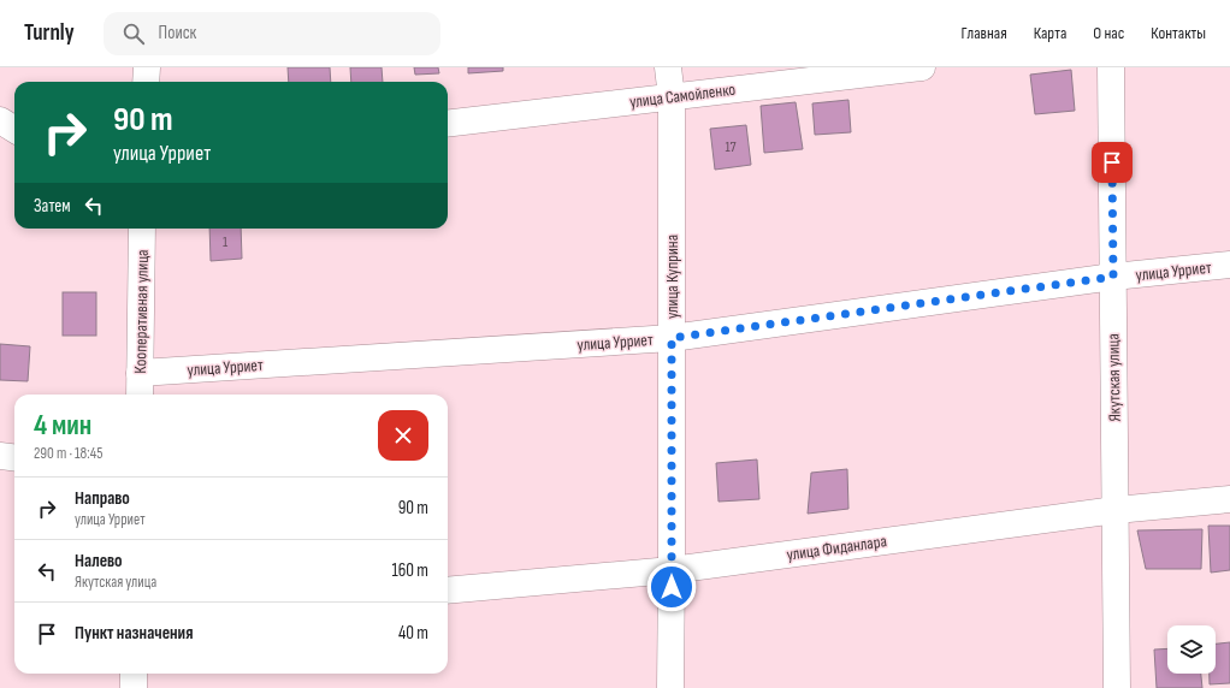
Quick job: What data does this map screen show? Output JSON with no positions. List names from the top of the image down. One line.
{"streets":{"street":["улица Самойленко","улица Урриет","улица Куприна","Кооперативная улица","Якутская улица","улица Фиданлара"]},"crossings":[["улица Самойленко","улица Куприна"],["улица Урриет","улица Куприна"],["улица Урриет","Кооперативная улица"],["улица Урриет","Якутская улица"],["улица Куприна","улица Фиданлара"],["Якутская улица","улица Фиданлара"]],"house_numbers":["17","1"],"page":{"header":"Turnly","search":"Поиск","nav":["Главная","Карта","О нас","Контакты"],"turn":["90 m","улица Урриет"],"then":"Затем","heading":["4 мин","290 m · 18:45"],"list":[{"name":"Направо","note":"улица Урриет","value":"90 m"},{"name":"Налево","note":"Якутская улица","value":"160 m"},{"name":"Пункт назначения","value":"40 m"}]}}
